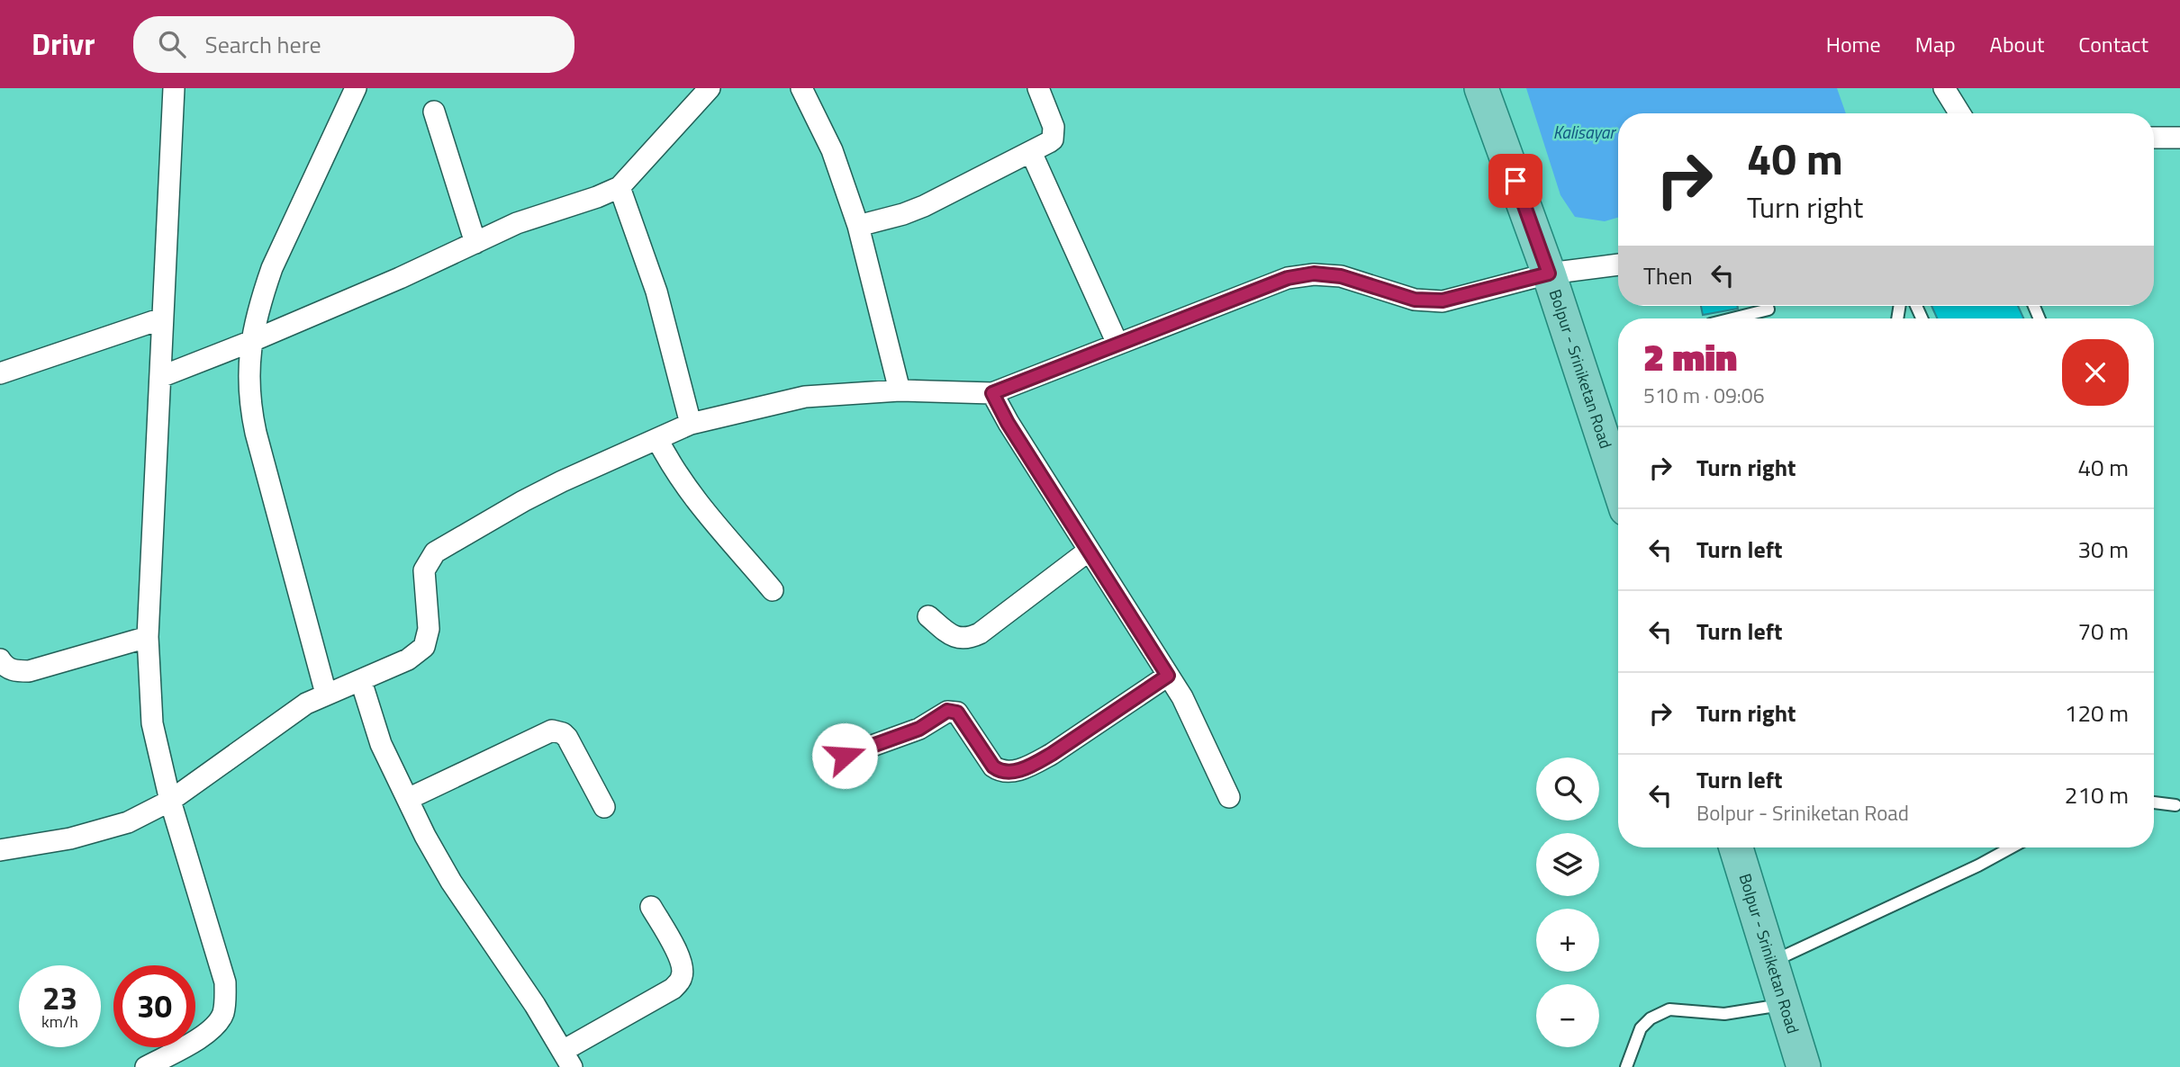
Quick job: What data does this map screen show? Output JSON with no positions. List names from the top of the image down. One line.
{"streets":{"main road":["Bolpur - Sriniketan Road"]},"water":["Kalisayar"],"page":{"header":"Drivr","search":"Search here","nav":["Home","Map","About","Contact"],"turn":["40 m","Turn right"],"then":"Then","heading":["2 min","510 m · 09:06"],"list":[{"name":"Turn right","value":"40 m"},{"name":"Turn left","value":"30 m"},{"name":"Turn left","value":"70 m"},{"name":"Turn right","value":"120 m"},{"name":"Turn left","note":"Bolpur - Sriniketan Road","value":"210 m"}],"map_buttons":["+","−"],"speed":"23 km/h","limit":"30"}}
